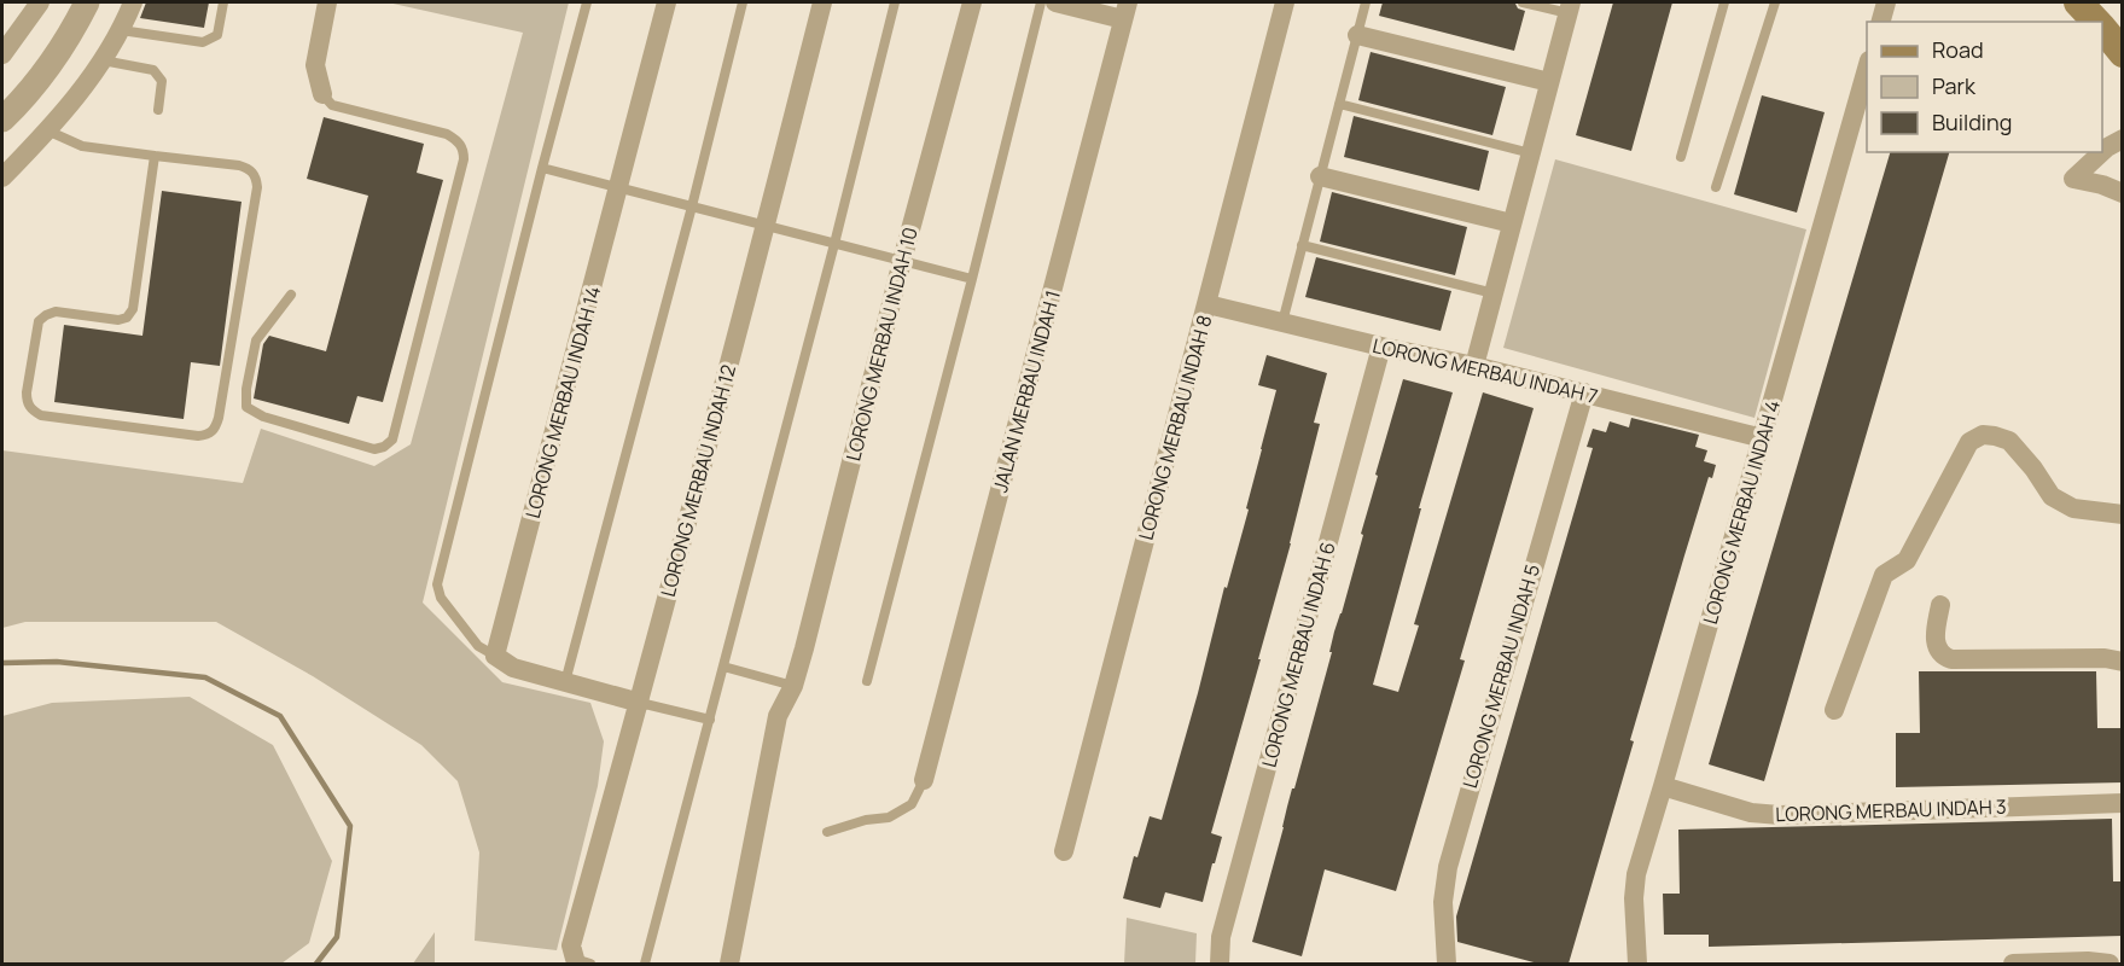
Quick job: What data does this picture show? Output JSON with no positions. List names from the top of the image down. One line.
{"streets":{"street":["LORONG MERBAU INDAH 10","LORONG MERBAU INDAH 7","JALAN MERBAU INDAH 1","LORONG MERBAU INDAH 14","LORONG MERBAU INDAH 8","LORONG MERBAU INDAH 12","LORONG MERBAU INDAH 4","LORONG MERBAU INDAH 6","LORONG MERBAU INDAH 5","LORONG MERBAU INDAH 3"]},"crossings":[["LORONG MERBAU INDAH 7","LORONG MERBAU INDAH 8"],["LORONG MERBAU INDAH 7","LORONG MERBAU INDAH 4"],["LORONG MERBAU INDAH 7","LORONG MERBAU INDAH 6"],["LORONG MERBAU INDAH 7","LORONG MERBAU INDAH 5"],["LORONG MERBAU INDAH 4","LORONG MERBAU INDAH 3"]],"legend":["Road","Park","Building"]}
